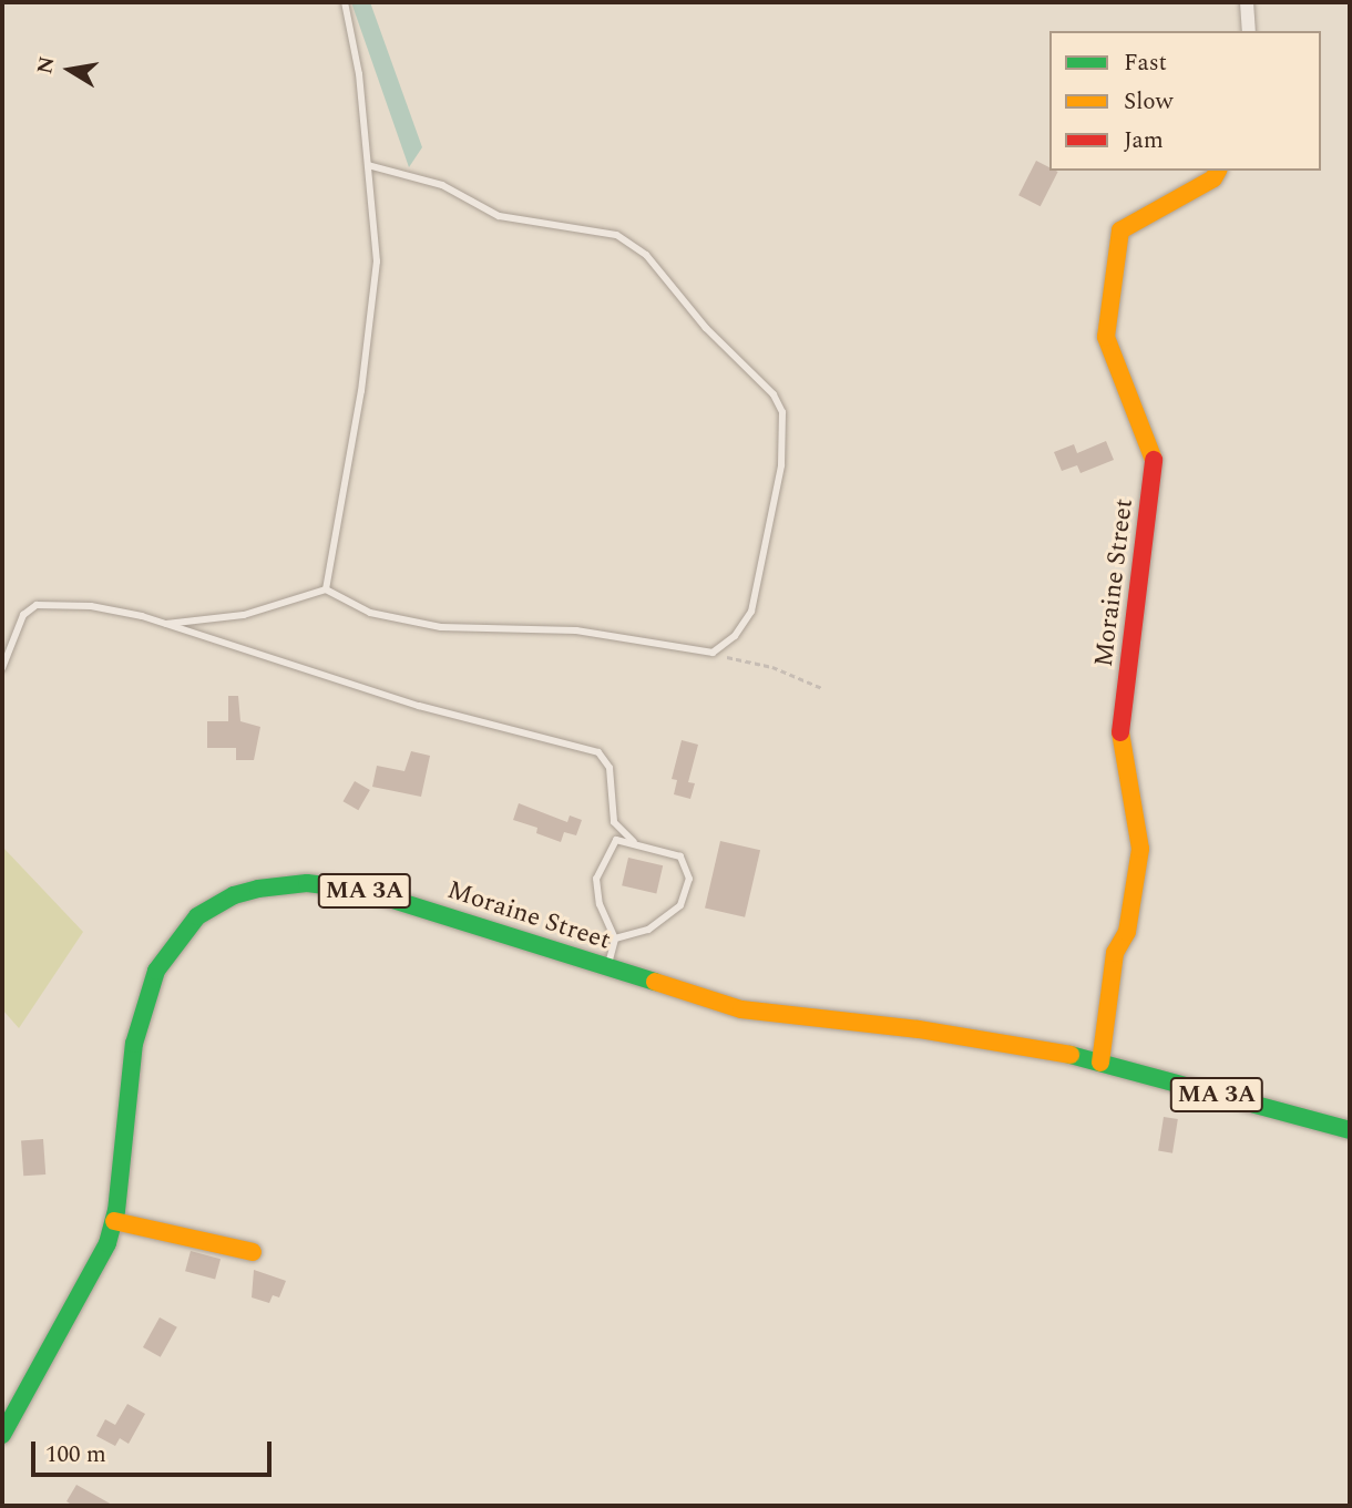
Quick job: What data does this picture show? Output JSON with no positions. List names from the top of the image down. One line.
{"streets":{"main road":["Moraine Street","MA 3A"]},"crossings":[["Moraine Street","MA 3A"]],"legend":["Fast","Slow","Jam"],"scale_bar":"100 m","north":"left"}
